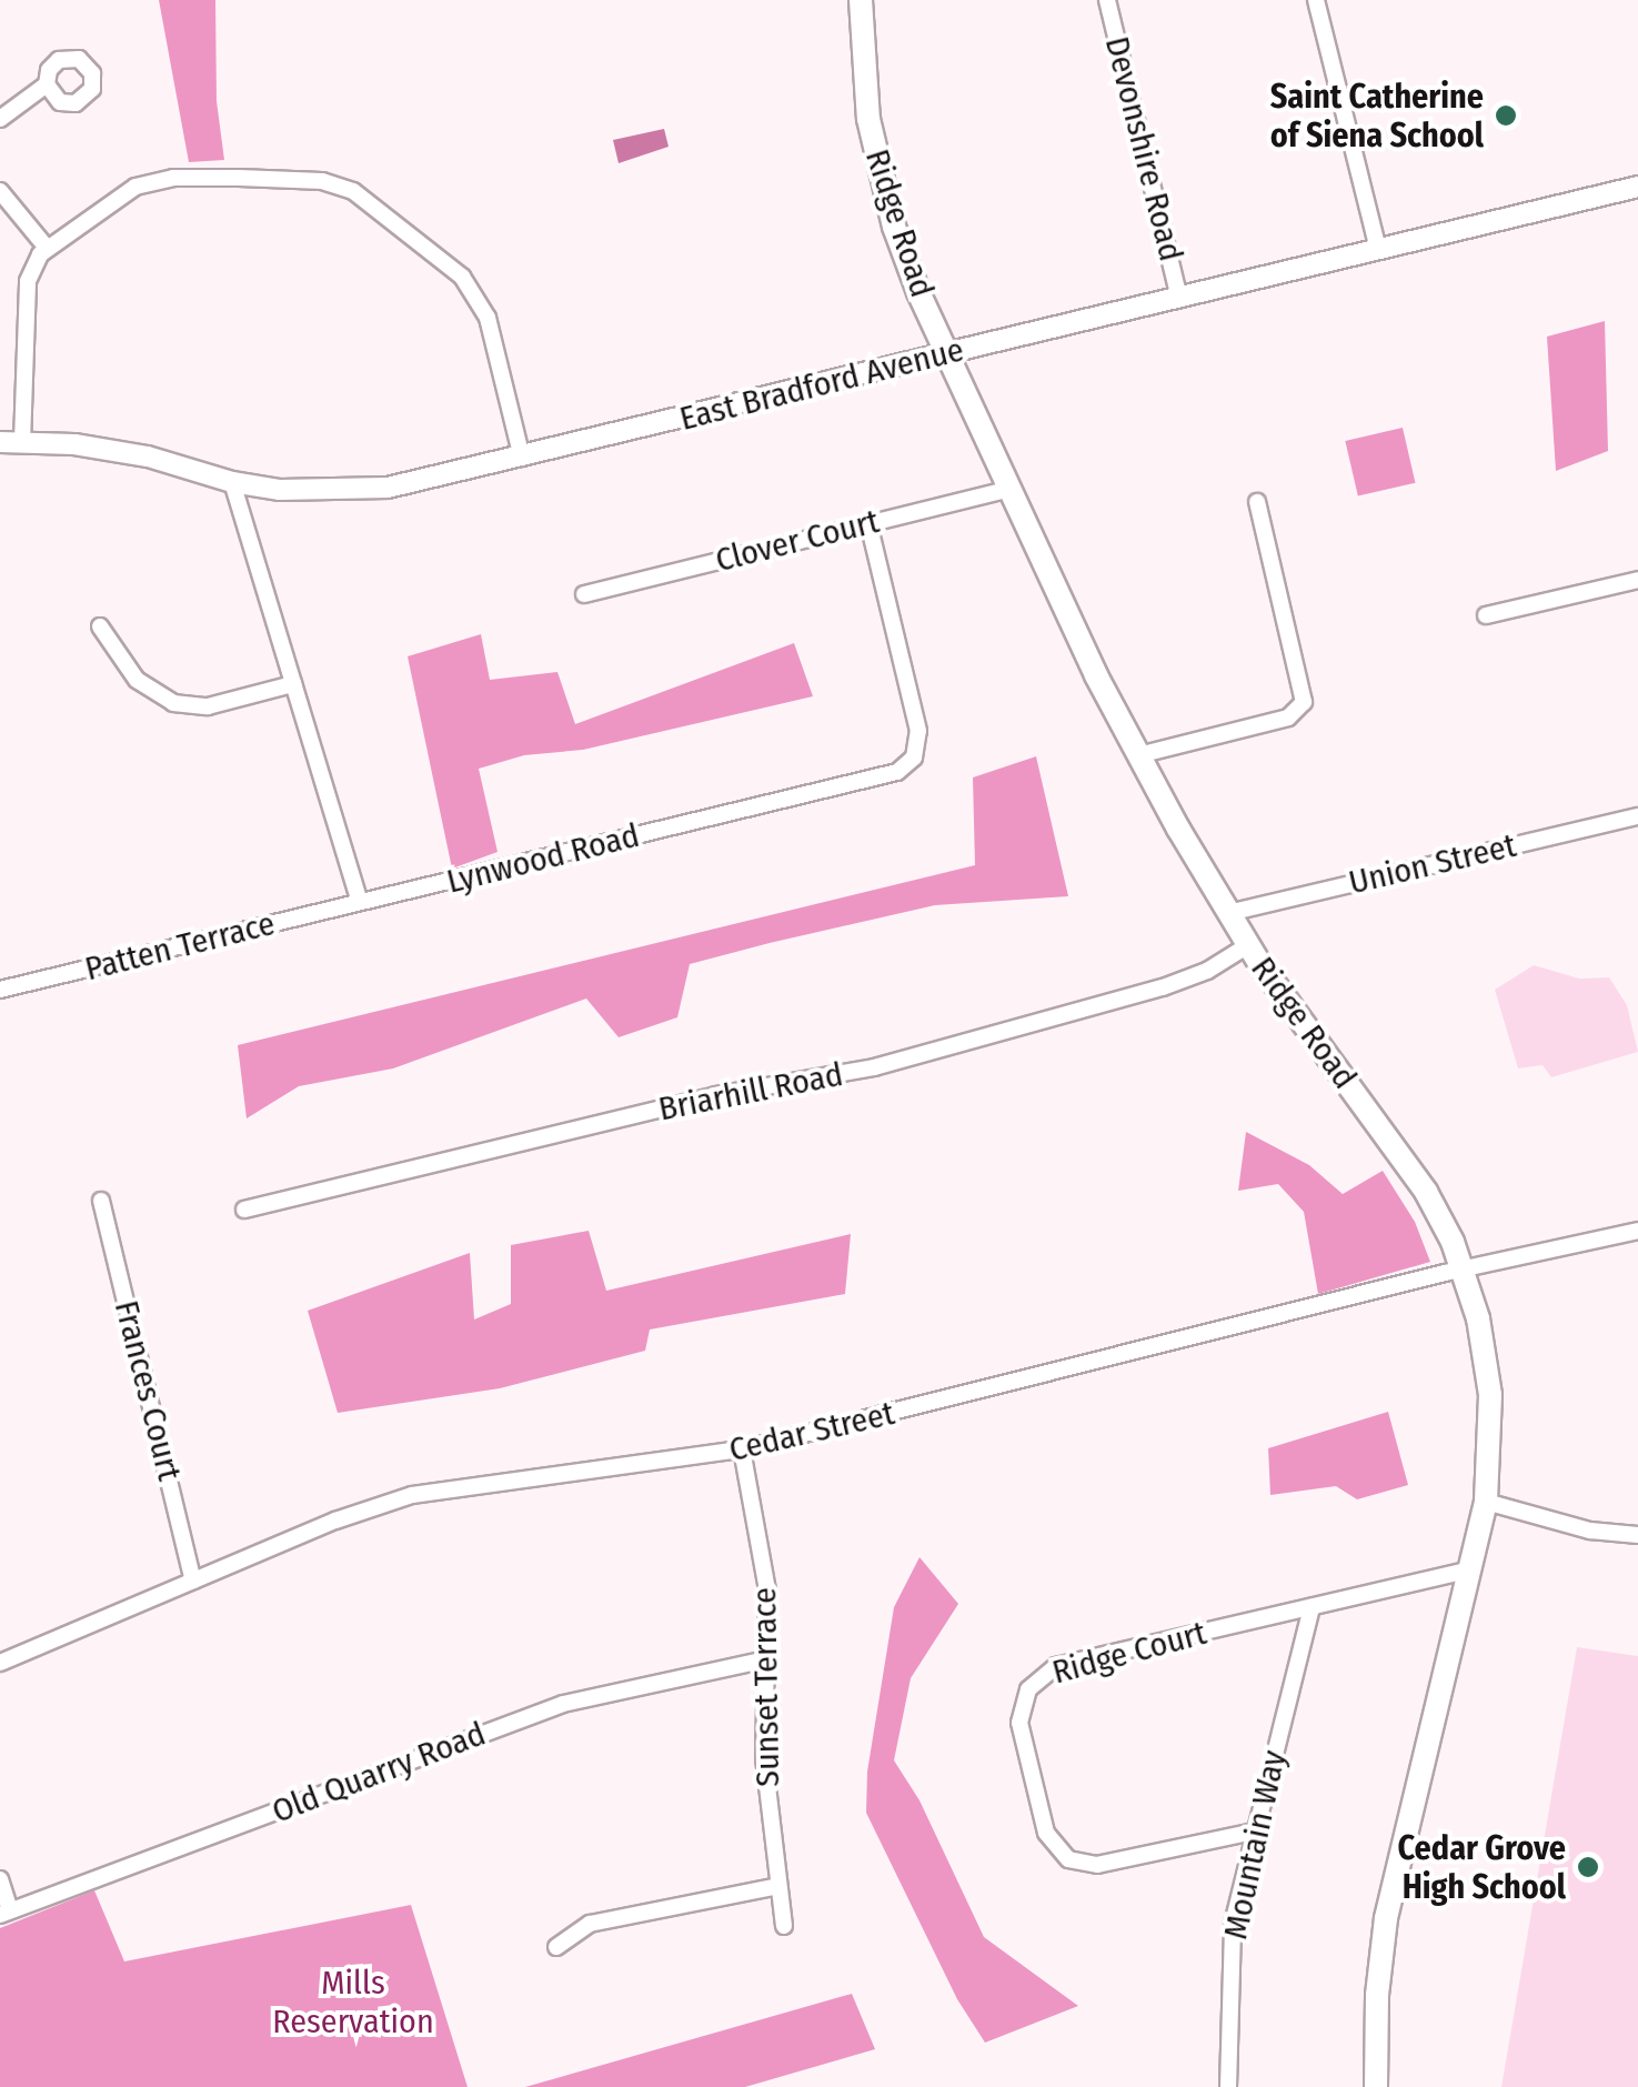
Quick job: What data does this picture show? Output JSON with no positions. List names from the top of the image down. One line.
{"streets":{"main road":["Ridge Road"],"street":["Devonshire Road","East Bradford Avenue","Clover Court","Lynwood Road","Union Street","Patten Terrace","Briarhill Road","Frances Court","Cedar Street","Ridge Court","Sunset Terrace","Old Quarry Road","Mountain Way"]},"crossings":[["Devonshire Road","East Bradford Avenue"],["Ridge Road","East Bradford Avenue"],["Ridge Road","Clover Court"],["Ridge Road","Union Street"],["Ridge Road","Briarhill Road"],["Ridge Road","Cedar Street"],["Ridge Road","Ridge Court"],["Clover Court","Lynwood Road"],["Lynwood Road","Patten Terrace"],["Frances Court","Cedar Street"],["Cedar Street","Sunset Terrace"],["Ridge Court","Mountain Way"],["Sunset Terrace","Old Quarry Road"]],"parks":["Mills Reservation"],"places":["Saint Catherine of Siena School","Cedar Grove High School"]}
